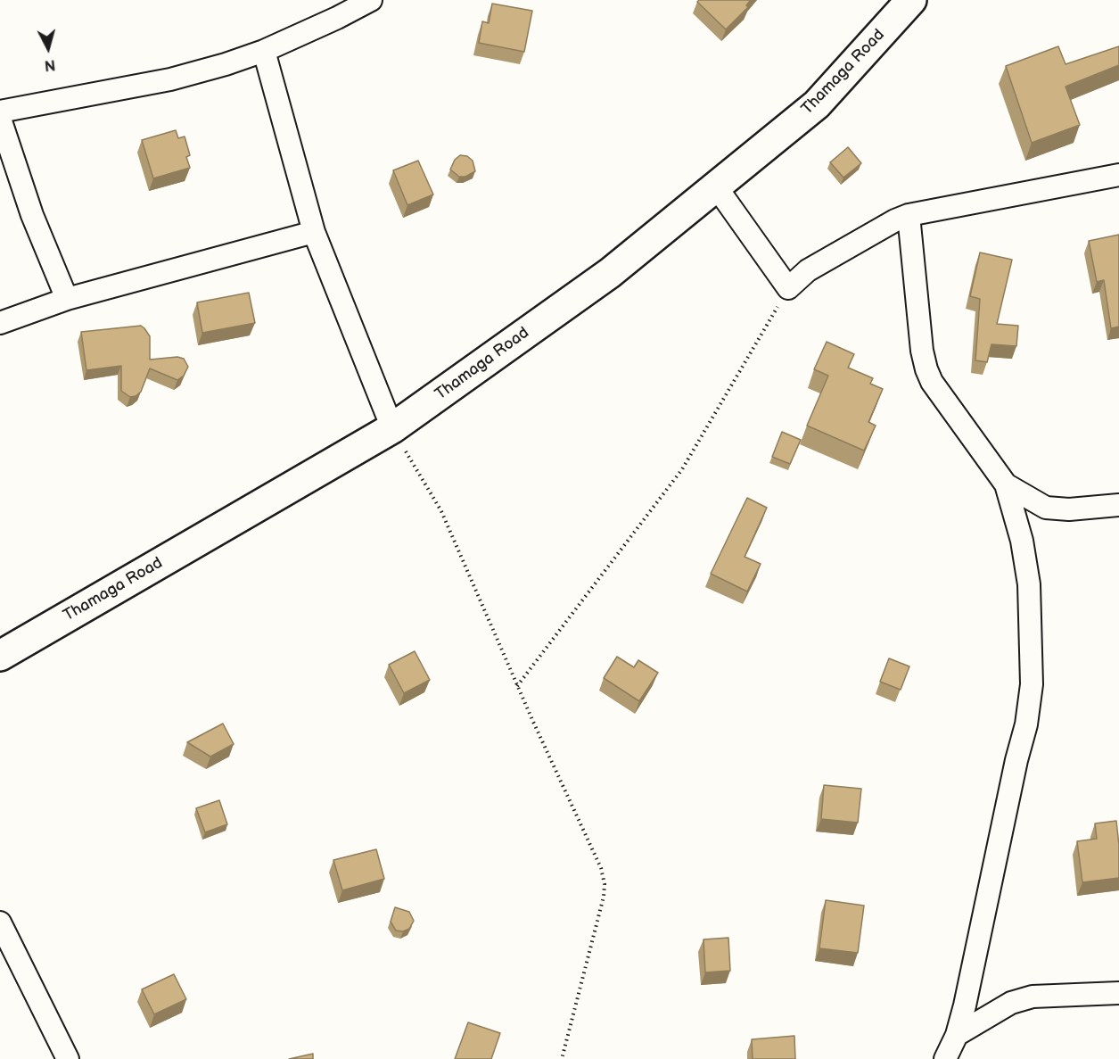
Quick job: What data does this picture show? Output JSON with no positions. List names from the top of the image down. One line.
{"streets":{"main road":["Thamaga Road"]},"north":"bottom"}
